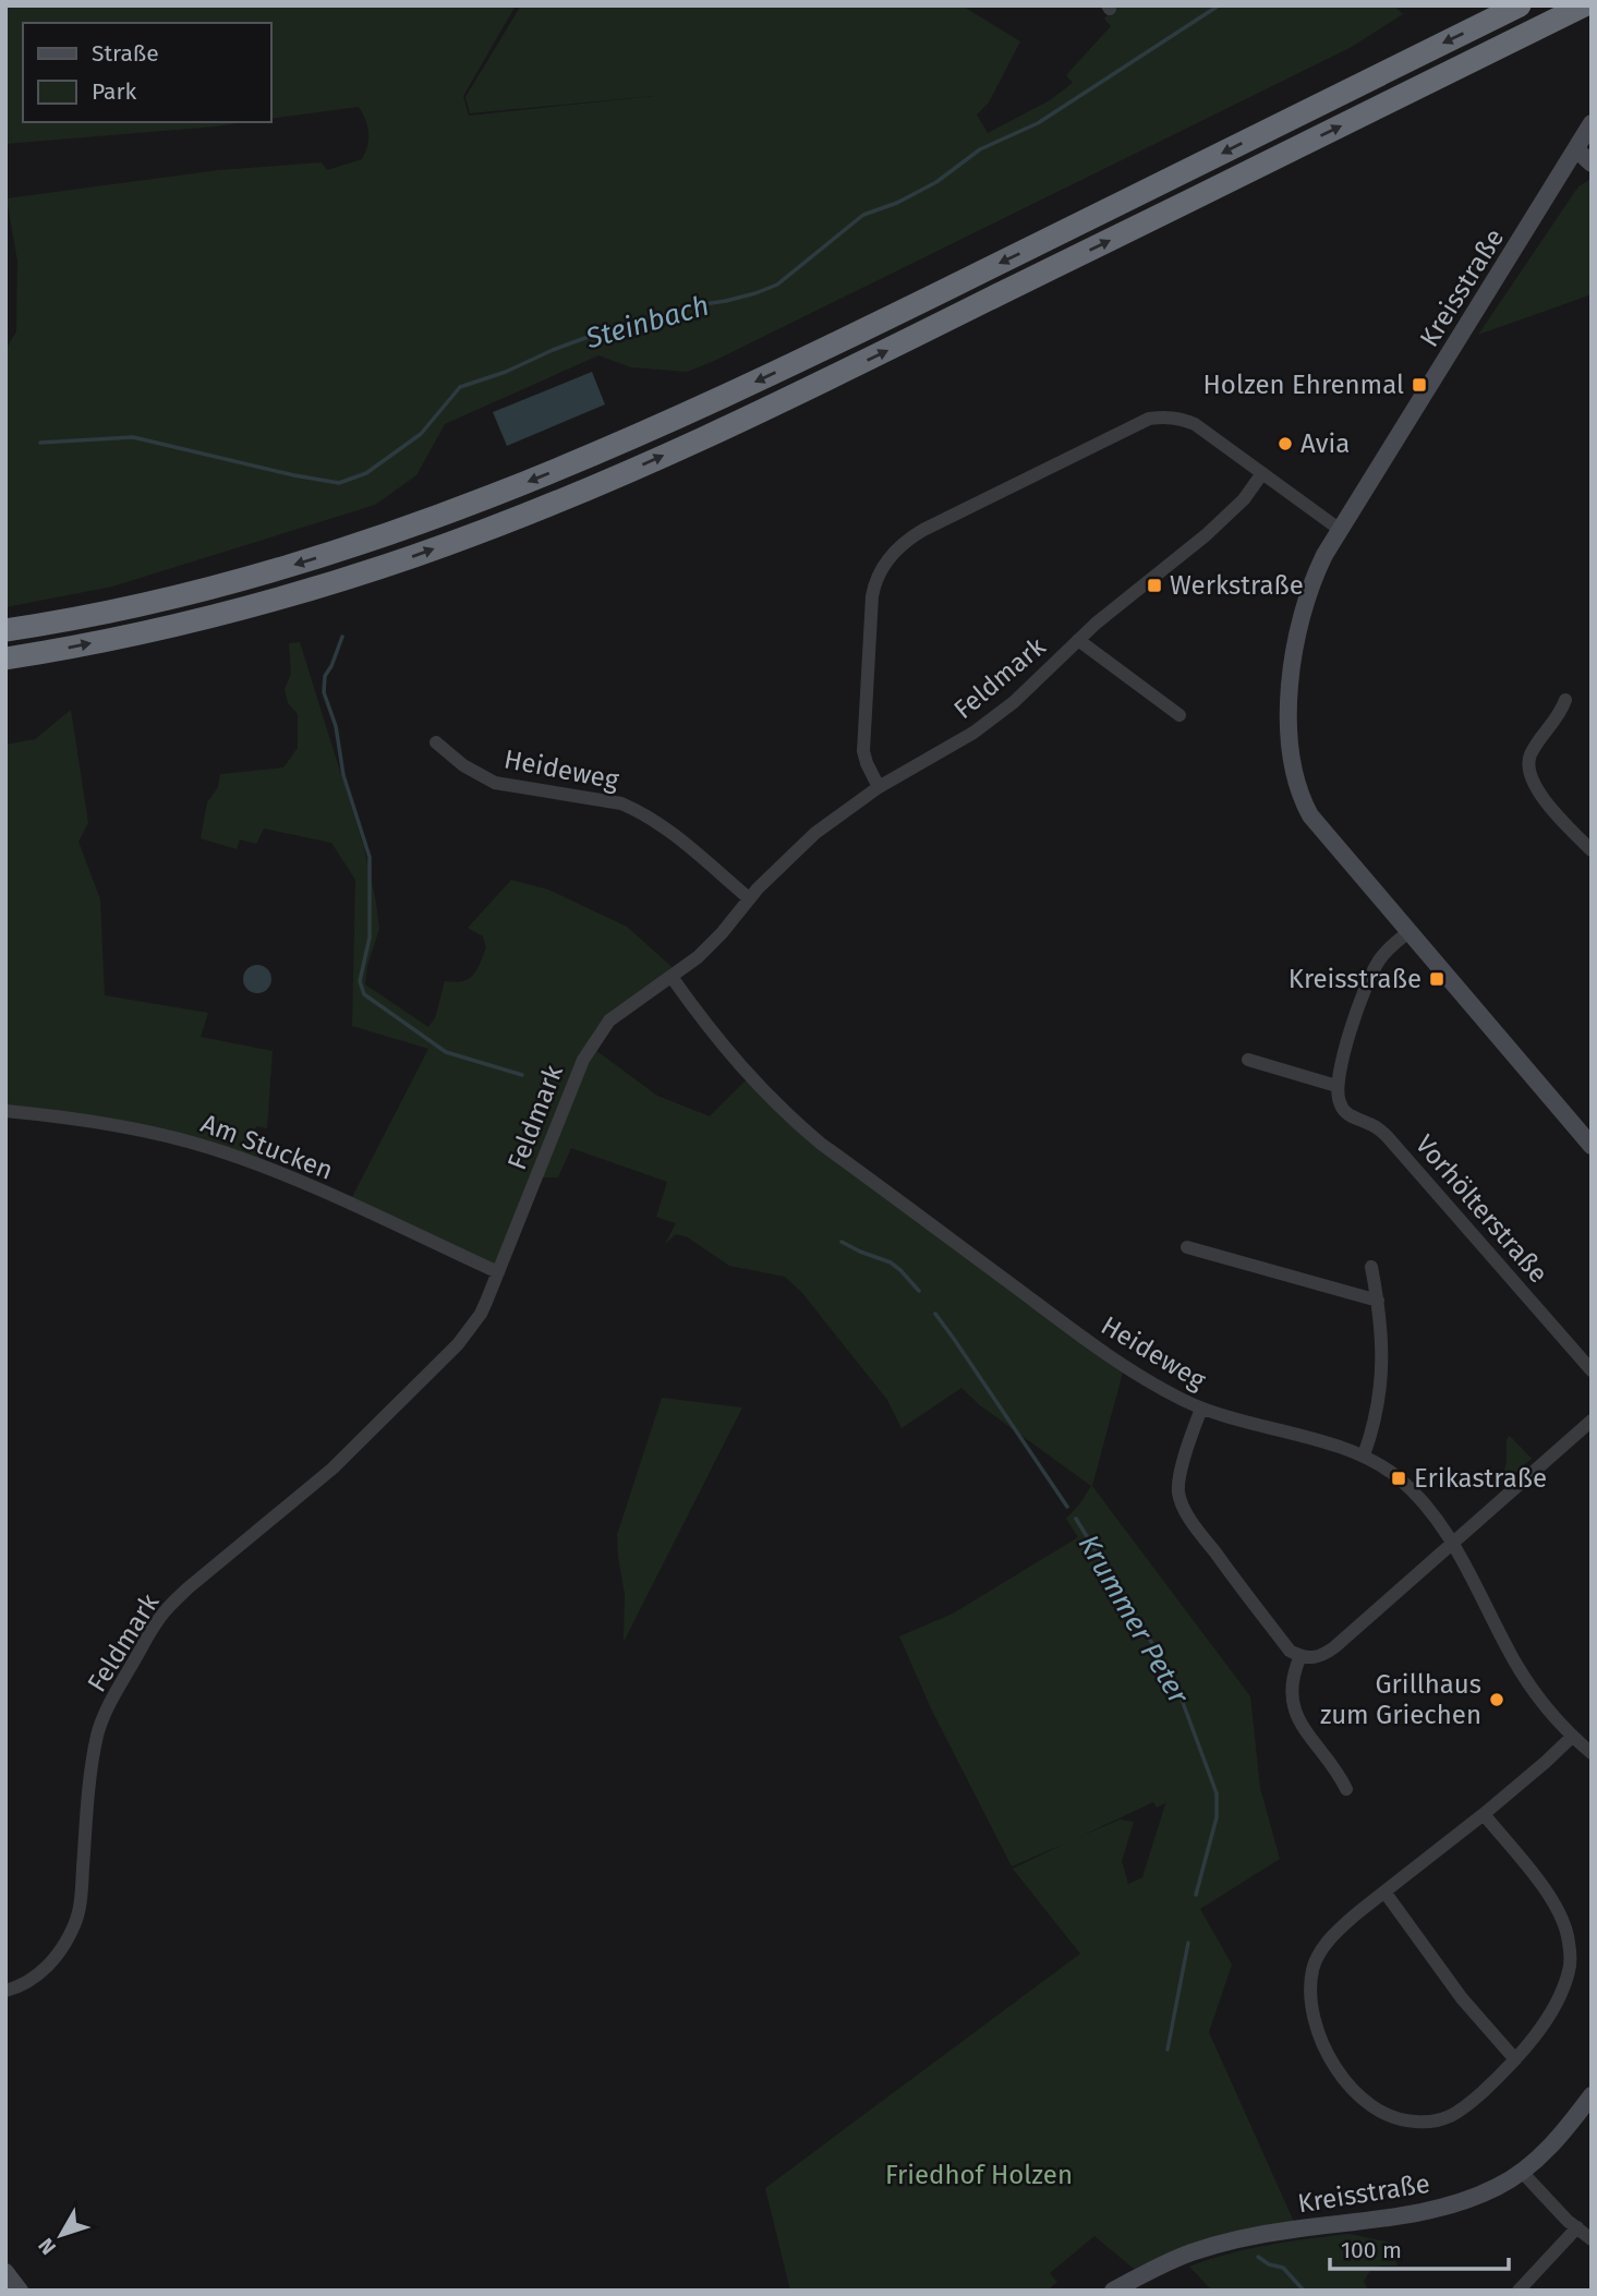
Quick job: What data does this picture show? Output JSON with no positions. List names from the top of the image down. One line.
{"streets":{"main road":["Kreisstraße"],"street":["Feldmark","Heideweg","Am Stucken","Vorhölterstraße"]},"crossings":[["Feldmark","Heideweg"],["Feldmark","Am Stucken"]],"water":["Steinbach","Krummer Peter"],"parks":["Friedhof Holzen"],"places":{"transit":["Holzen Ehrenmal","Werkstraße","Kreisstraße","Erikastraße"],"other":["Avia","Grillhaus zum Griechen"]},"legend":["Straße","Park"],"scale_bar":"100 m","north":"bottom left"}
